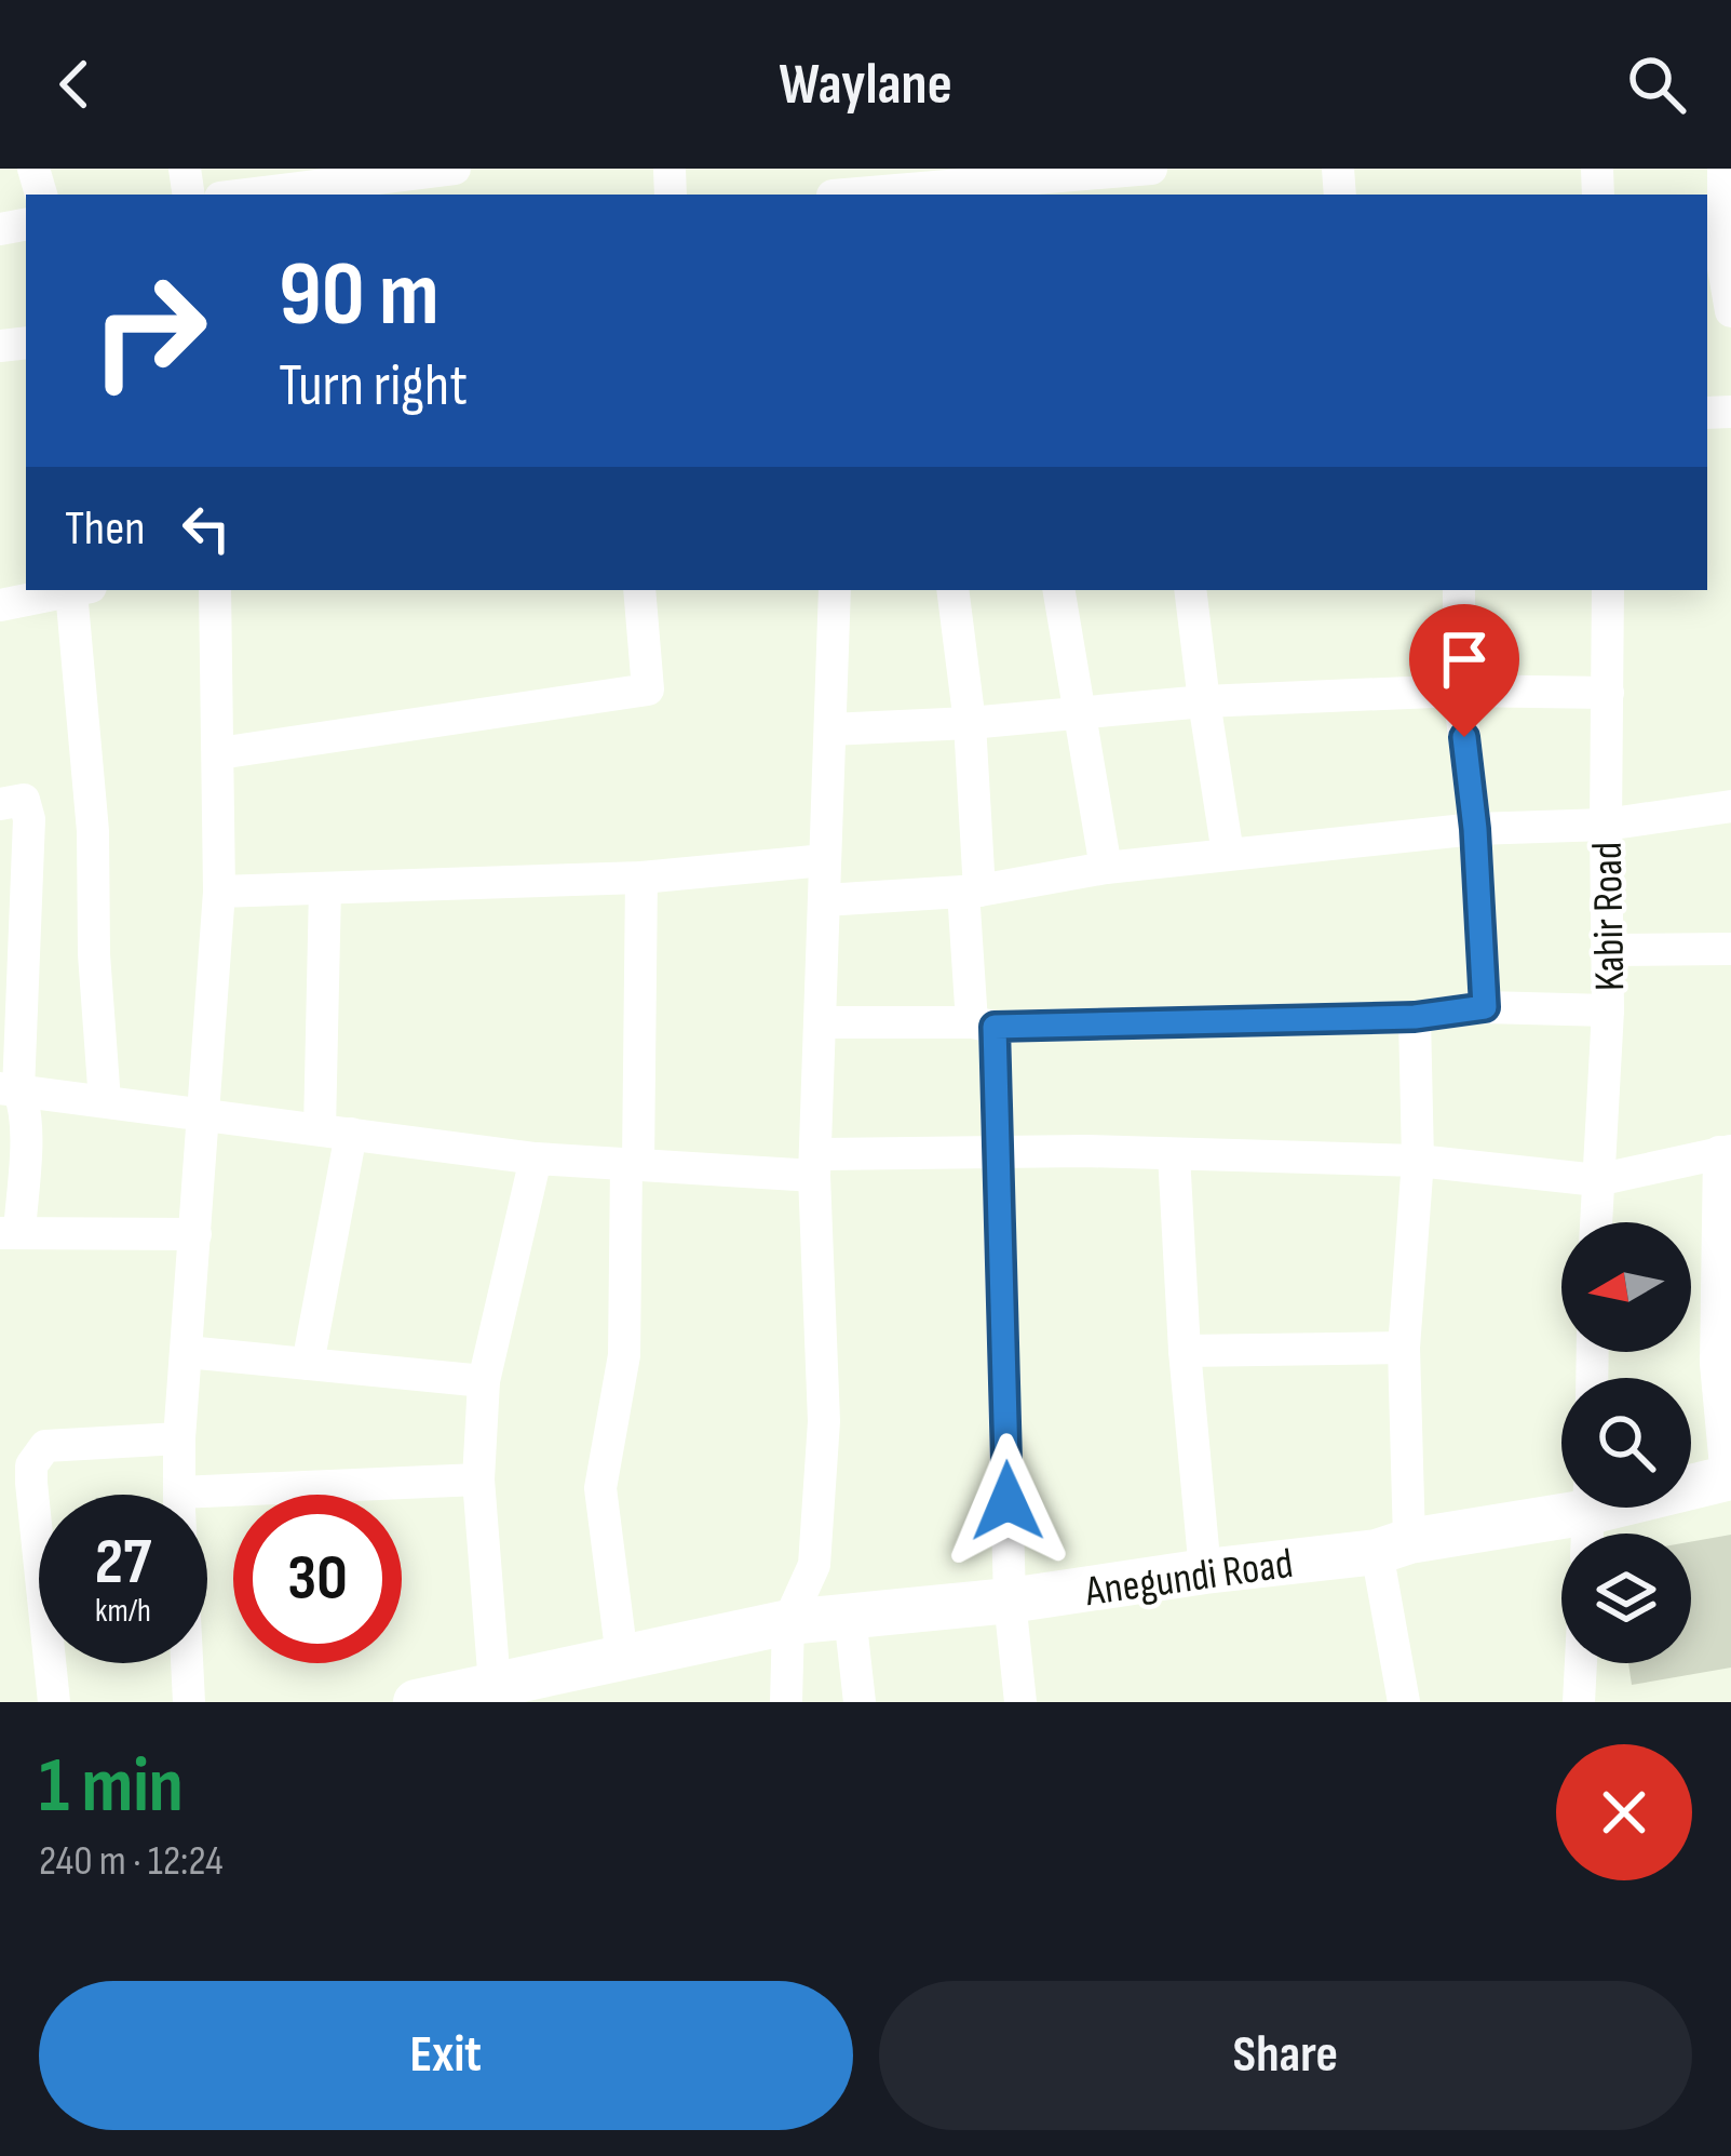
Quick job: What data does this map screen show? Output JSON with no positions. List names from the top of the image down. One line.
{"streets":{"street":["Kabir Road","Anegundi Road"]},"north":"left","page":{"header":"Waylane","turn":["90 m","Turn right"],"then":"Then","speed":"27 km/h","limit":"30","heading":["1 min","240 m · 12:24"],"buttons":["Exit","Share"]}}
